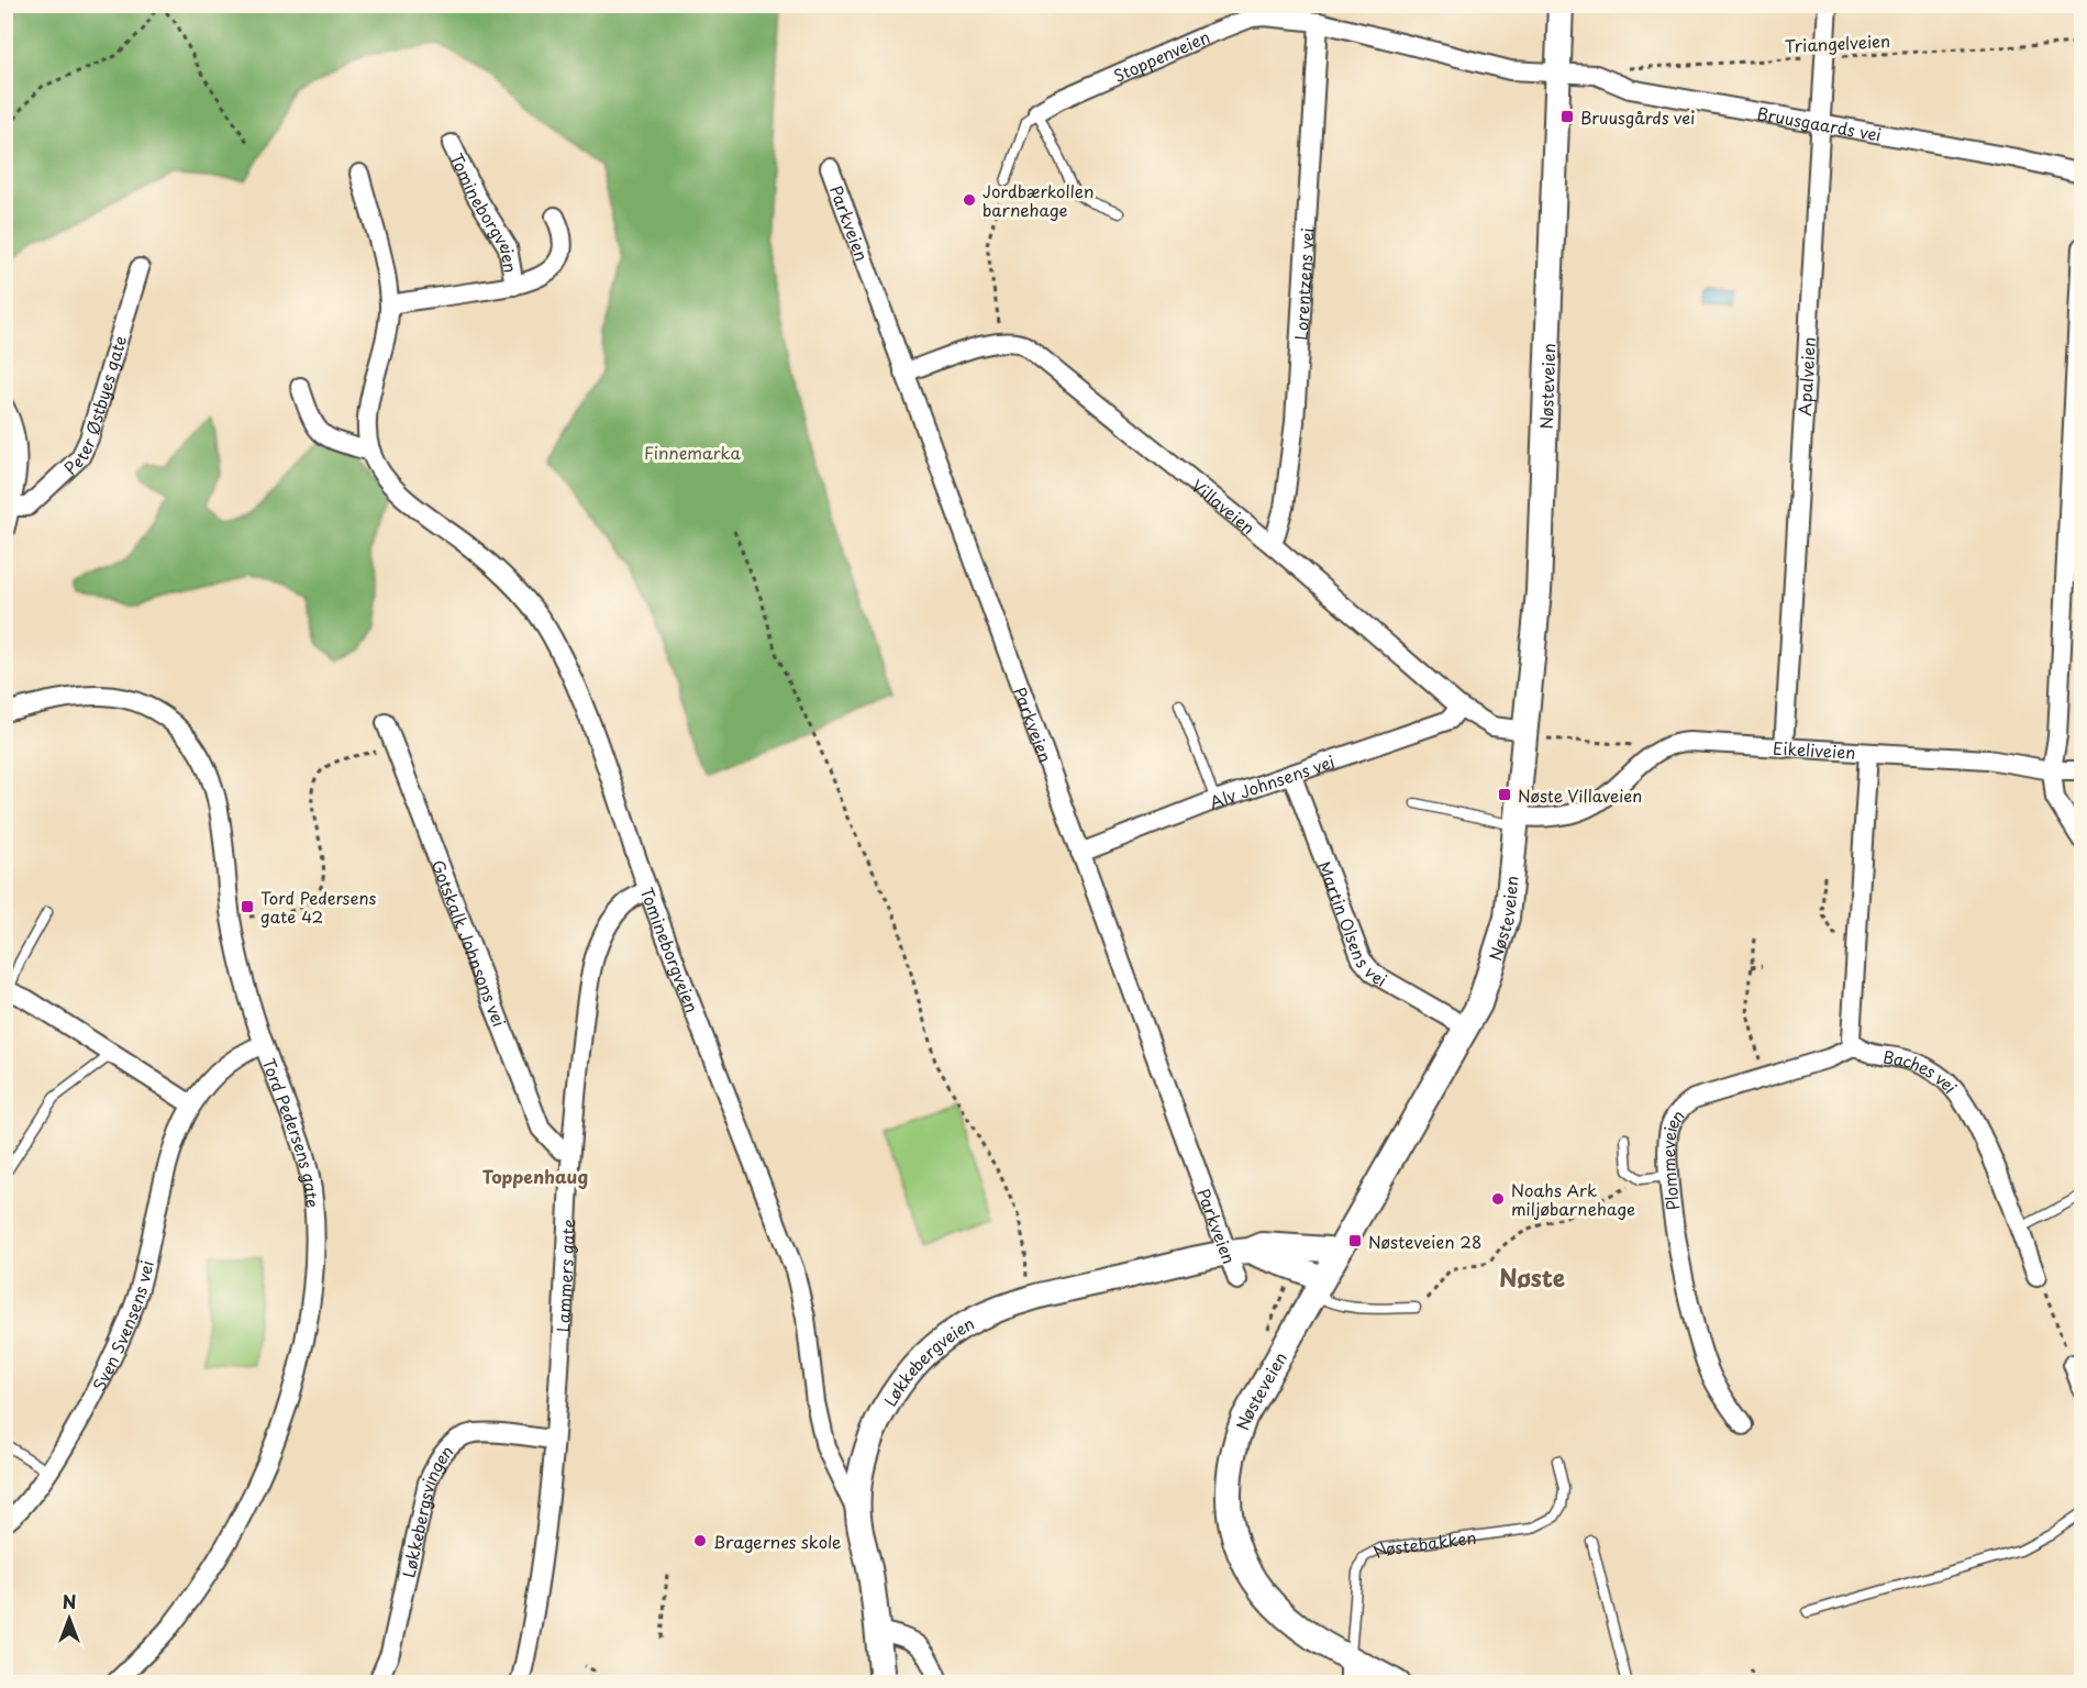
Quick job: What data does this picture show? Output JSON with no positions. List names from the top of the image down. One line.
{"streets":{"main road":["Nøsteveien","Løkkebergveien"],"street":["Stoppenveien","Bruusgaards vei","Tomineborgveien","Parkveien","Lorentzens vei","Apalveien","Peter Østbyes gate","Villaveien","Eikeliveien","Alv Johnsens vei","Martin Olsens vei","Gotskalk Johnsons vei","Baches vei","Tord Pedersens gate","Plommeveien","Lammers gate","Sven Svensens vei","Løkkebergsvingen"],"lane":["Nøstebakken"],"path":["Triangelveien"]},"crossings":[["Triangelveien","Bruusgaards vei"],["Triangelveien","Apalveien"],["Stoppenveien","Bruusgaards vei"],["Stoppenveien","Lorentzens vei"],["Stoppenveien","Nøsteveien"],["Bruusgaards vei","Apalveien"],["Bruusgaards vei","Nøsteveien"],["Tomineborgveien","Lammers gate"],["Tomineborgveien","Løkkebergveien"],["Parkveien","Alv Johnsens vei"],["Parkveien","Løkkebergveien"],["Lorentzens vei","Villaveien"],["Apalveien","Eikeliveien"],["Nøsteveien","Villaveien"],["Nøsteveien","Martin Olsens vei"],["Nøsteveien","Løkkebergveien"],["Nøsteveien","Nøstebakken"],["Villaveien","Alv Johnsens vei"],["Alv Johnsens vei","Martin Olsens vei"],["Gotskalk Johnsons vei","Lammers gate"],["Baches vei","Plommeveien"],["Tord Pedersens gate","Sven Svensens vei"],["Lammers gate","Løkkebergsvingen"]],"districts":["Toppenhaug","Nøste"],"parks":["Finnemarka"],"places":{"transit":["Bruusgårds vei","Nøste Villaveien","Tord Pedersens gate 42","Nøsteveien 28"],"other":["Jordbærkollen barnehage","Noahs Ark miljøbarnehage","Bragernes skole"]},"north":"top"}
